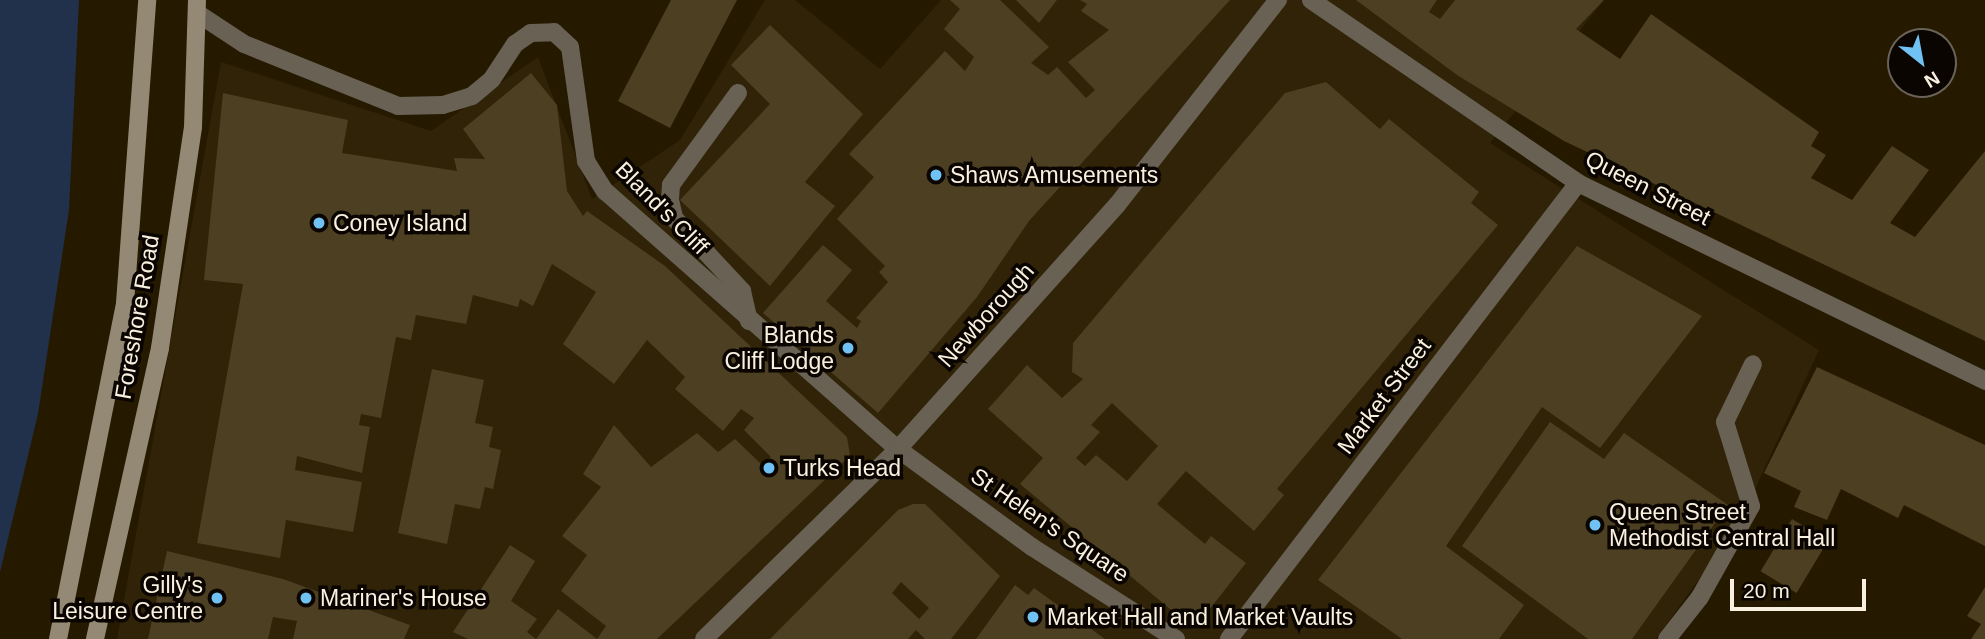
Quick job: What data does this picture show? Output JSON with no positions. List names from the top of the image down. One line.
{"streets":{"street":["Queen Street","Bland's Cliff","Newborough","Foreshore Road","Market Street","St Helen's Square"]},"crossings":[["Queen Street","Market Street"],["Bland's Cliff","Newborough"],["Bland's Cliff","Foreshore Road"],["Bland's Cliff","St Helen's Square"],["Newborough","St Helen's Square"]],"places":["Shaws Amusements","Coney Island","Blands Cliff Lodge","Turks Head","Queen Street Methodist Central Hall","Gilly's Leisure Centre","Mariner's House","Market Hall and Market Vaults"],"scale_bar":"20 m","north":"bottom right"}
